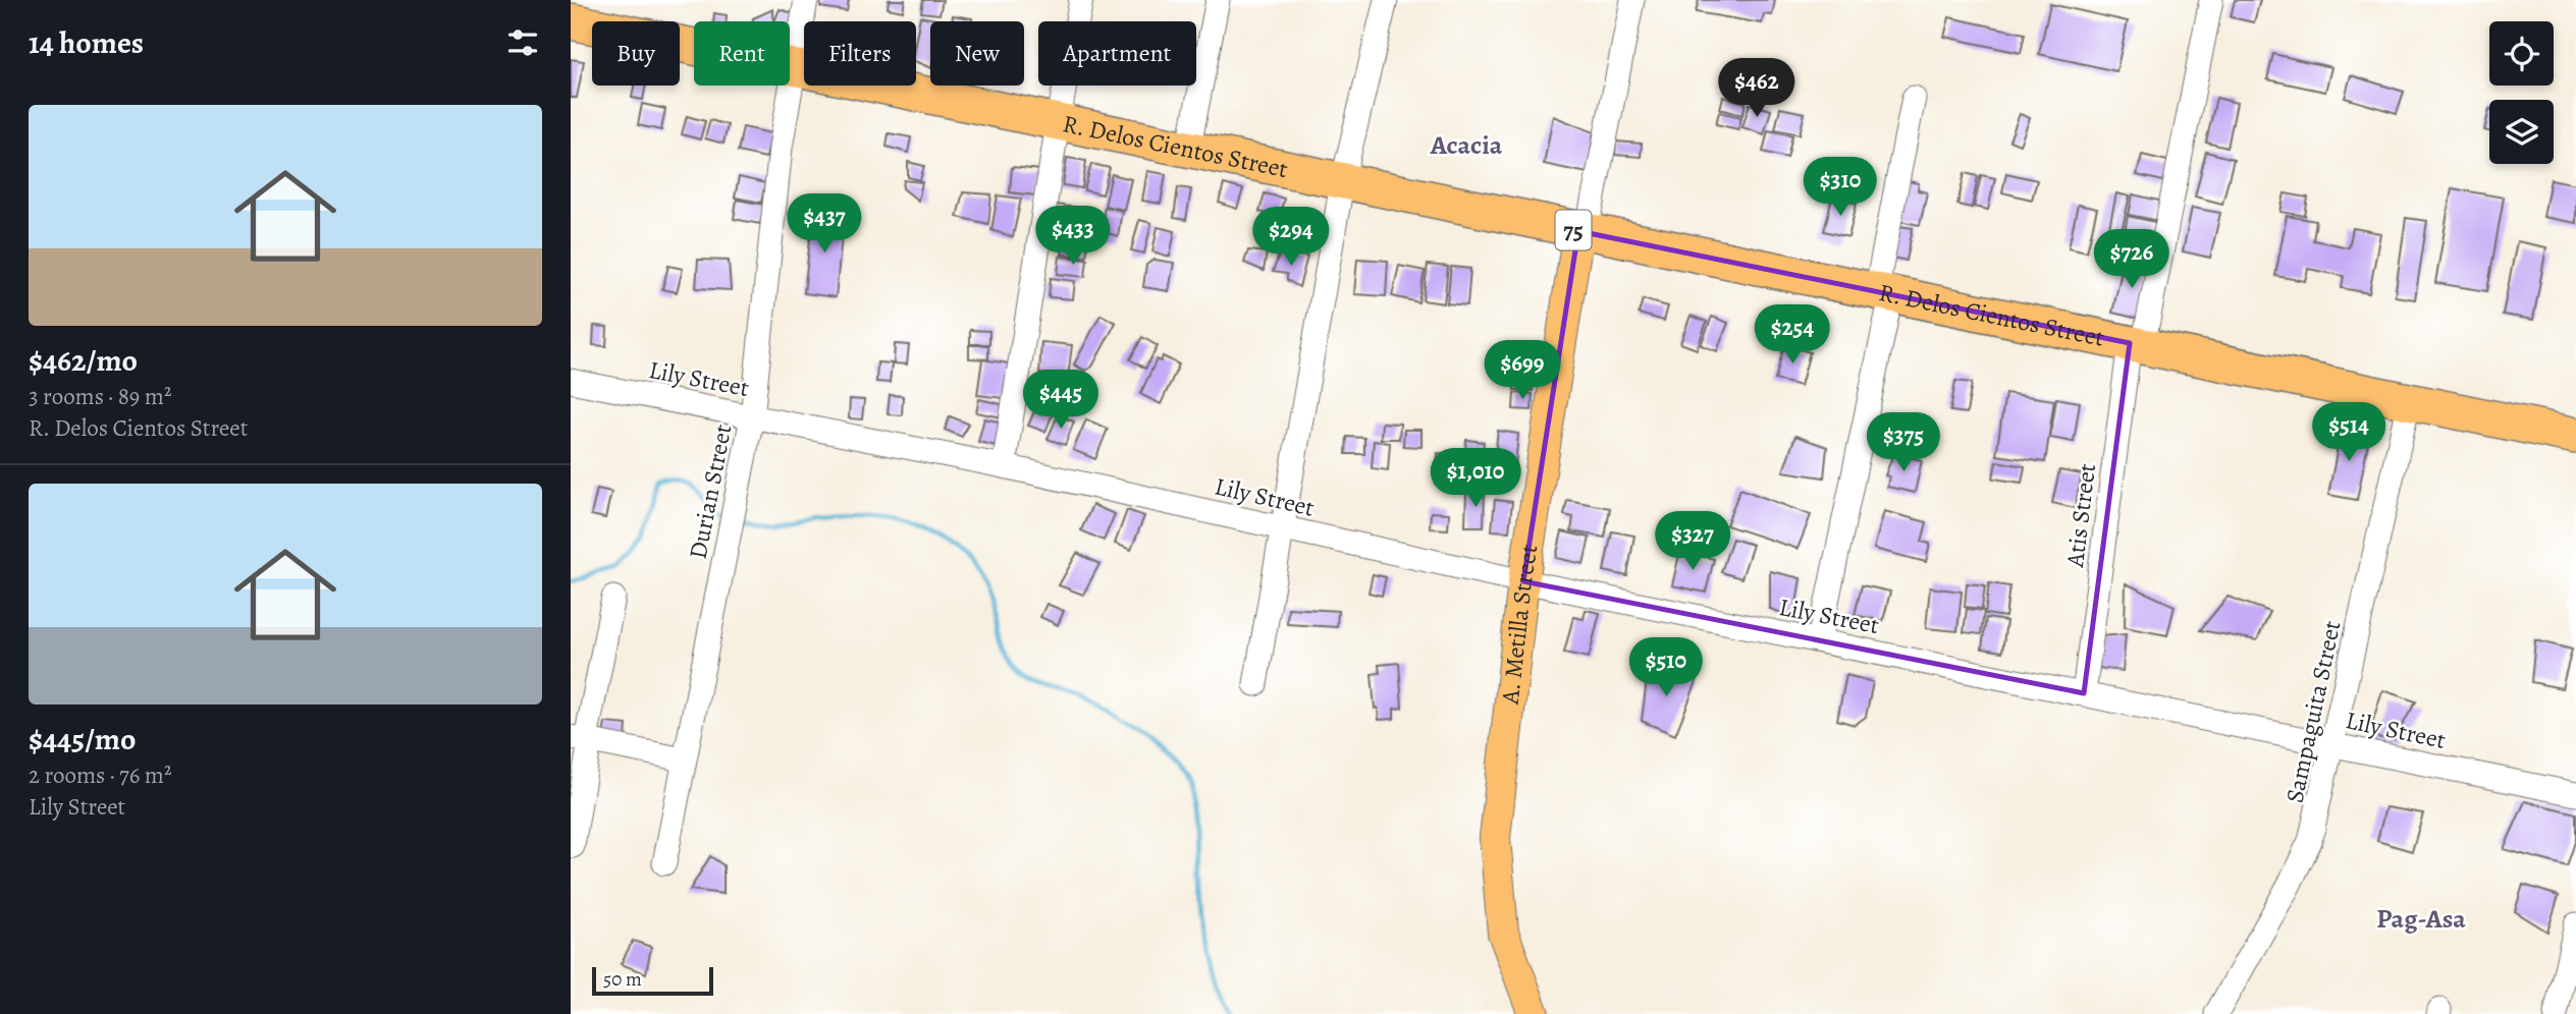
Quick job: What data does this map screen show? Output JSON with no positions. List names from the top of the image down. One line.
{"streets":{"highway":["R. Delos Cientos Street","75"],"main road":["A. Metilla Street"],"street":["Lily Street","Durian Street","Atis Street","Sampaguita Street"]},"crossings":[["R. Delos Cientos Street","Durian Street"],["R. Delos Cientos Street","Atis Street"],["R. Delos Cientos Street","A. Metilla Street"],["R. Delos Cientos Street","Sampaguita Street"],["Lily Street","Durian Street"],["Lily Street","Atis Street"],["Lily Street","A. Metilla Street"],["Lily Street","Sampaguita Street"]],"districts":["Acacia","Pag-Asa"],"scale_bar":"50 m","page":{"heading":"14 homes","chip":["Buy","Rent","Filters","New","Apartment"],"price":["$462","$310","$437","$433","$294","$726","$254","$699","$445","$514","$375","$1,010","$327","$510"],"list":[{"name":"$462/mo","note":"3 rooms · 89 m² · R. Delos Cientos Street"},{"name":"$445/mo","note":"2 rooms · 76 m² · Lily Street"}],"scale":"50 m"}}
